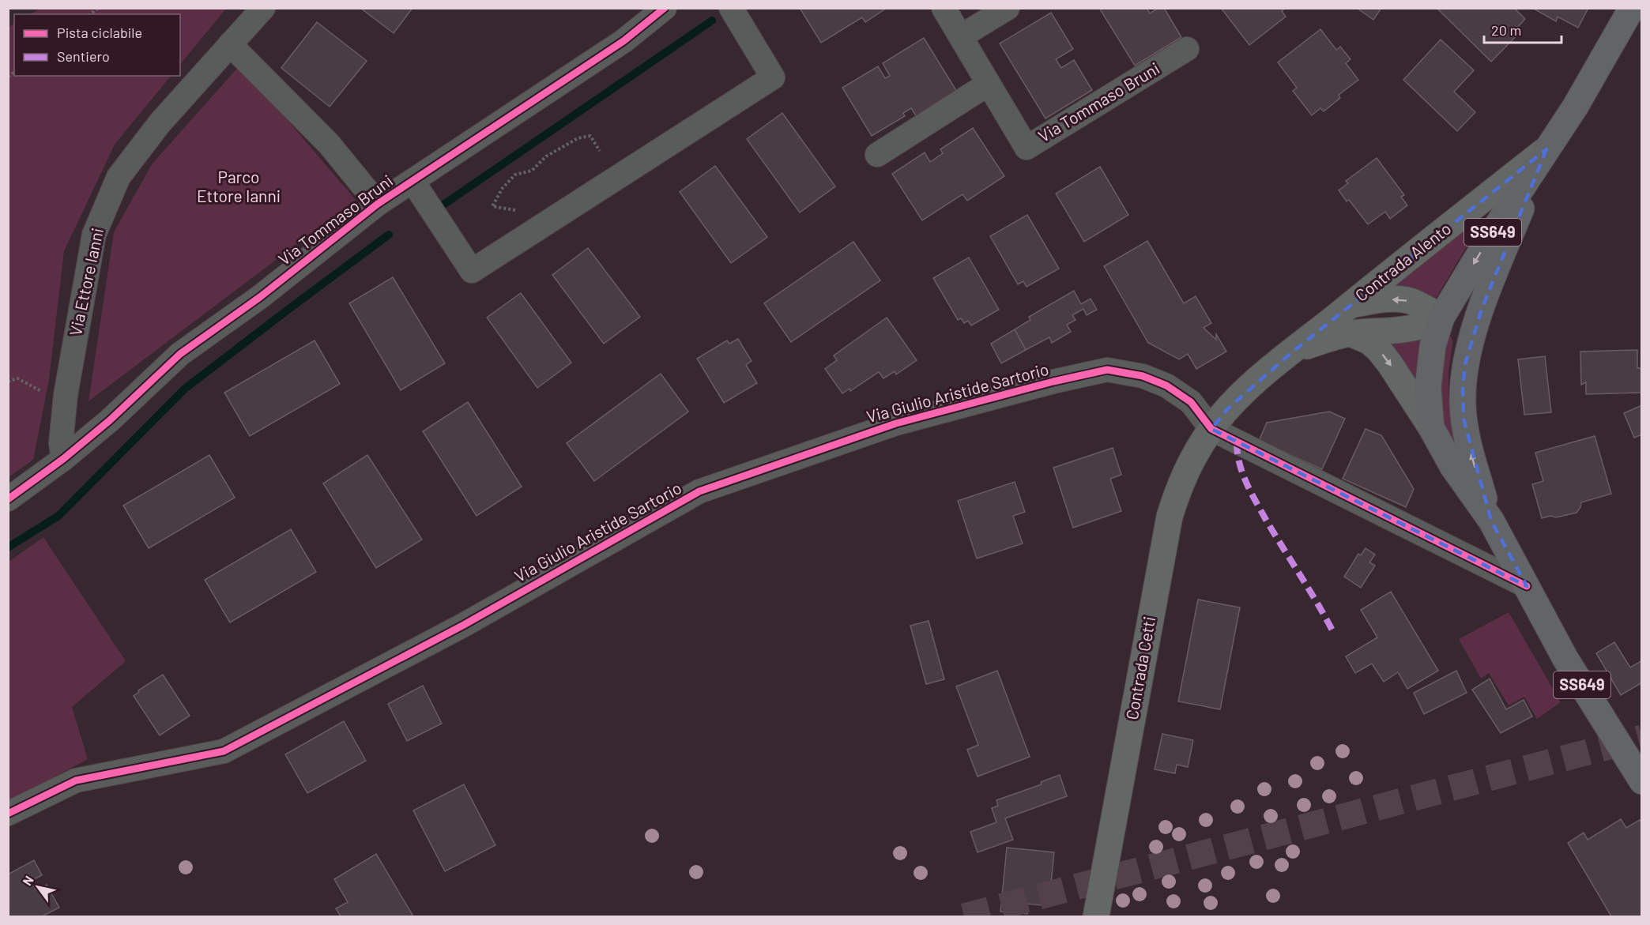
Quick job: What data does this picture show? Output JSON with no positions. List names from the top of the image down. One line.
{"streets":{"main road":["SS649","Contrada Alento","Contrada Cetti"],"street":["Via Tommaso Bruni","Via Ettore Ianni","Via Giulio Aristide Sartorio"]},"crossings":[["Via Tommaso Bruni","Via Ettore Ianni"],["SS649","Contrada Alento"],["Contrada Alento","Via Giulio Aristide Sartorio"],["Contrada Alento","Contrada Cetti"],["Via Giulio Aristide Sartorio","Contrada Cetti"]],"parks":["Parco Ettore Ianni"],"legend":["Pista ciclabile","Sentiero"],"scale_bar":"20 m","north":"top left"}
